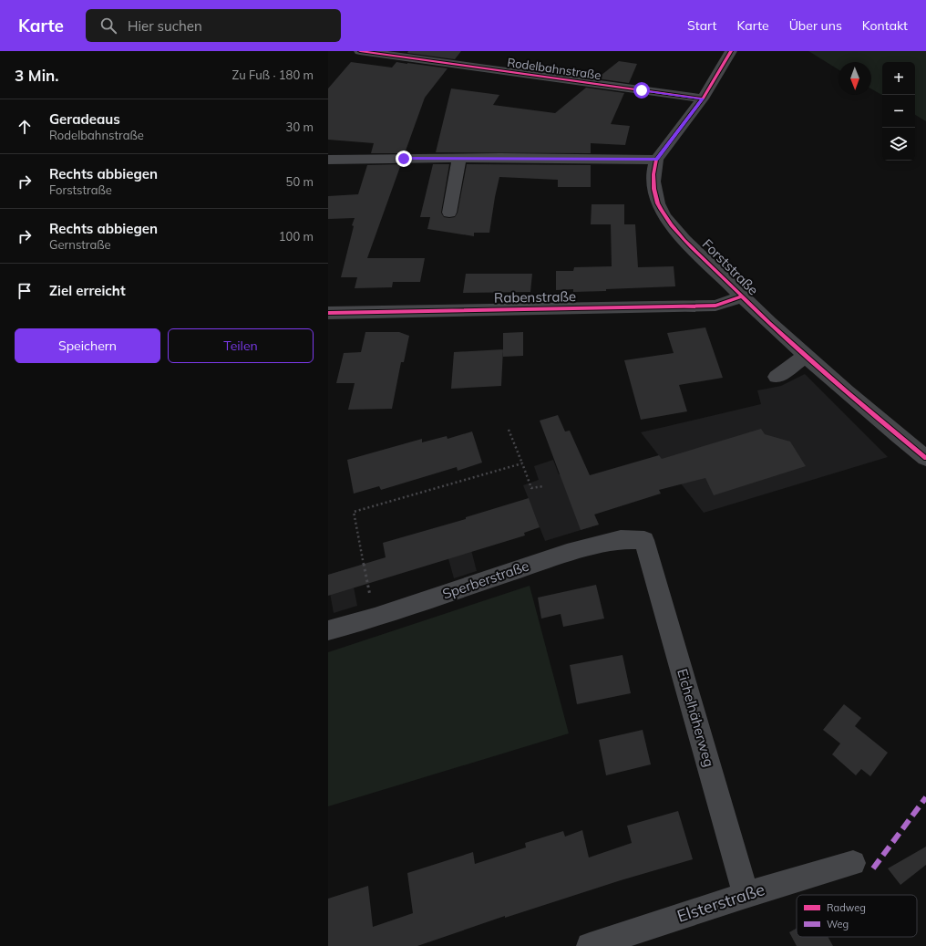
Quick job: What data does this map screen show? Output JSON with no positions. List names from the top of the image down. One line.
{"streets":{"street":["Rodelbahnstraße","Forststraße","Rabenstraße","Sperberstraße","Eichelhäherweg","Elsterstraße"]},"crossings":[["Rodelbahnstraße","Forststraße"],["Forststraße","Rabenstraße"],["Sperberstraße","Eichelhäherweg"],["Eichelhäherweg","Elsterstraße"]],"legend":["Radweg","Weg"],"north":"bottom","page":{"header":"Karte","search":"Hier suchen","nav":["Start","Karte","Über uns","Kontakt"],"heading":["3 Min.","Zu Fuß · 180 m"],"map_buttons":["+","−"],"list":[["Geradeaus","Rodelbahnstraße","30 m"],["Rechts abbiegen","Forststraße","50 m"],["Rechts abbiegen","Gernstraße","100 m"],"Ziel erreicht"],"buttons":["Speichern","Teilen"]}}
